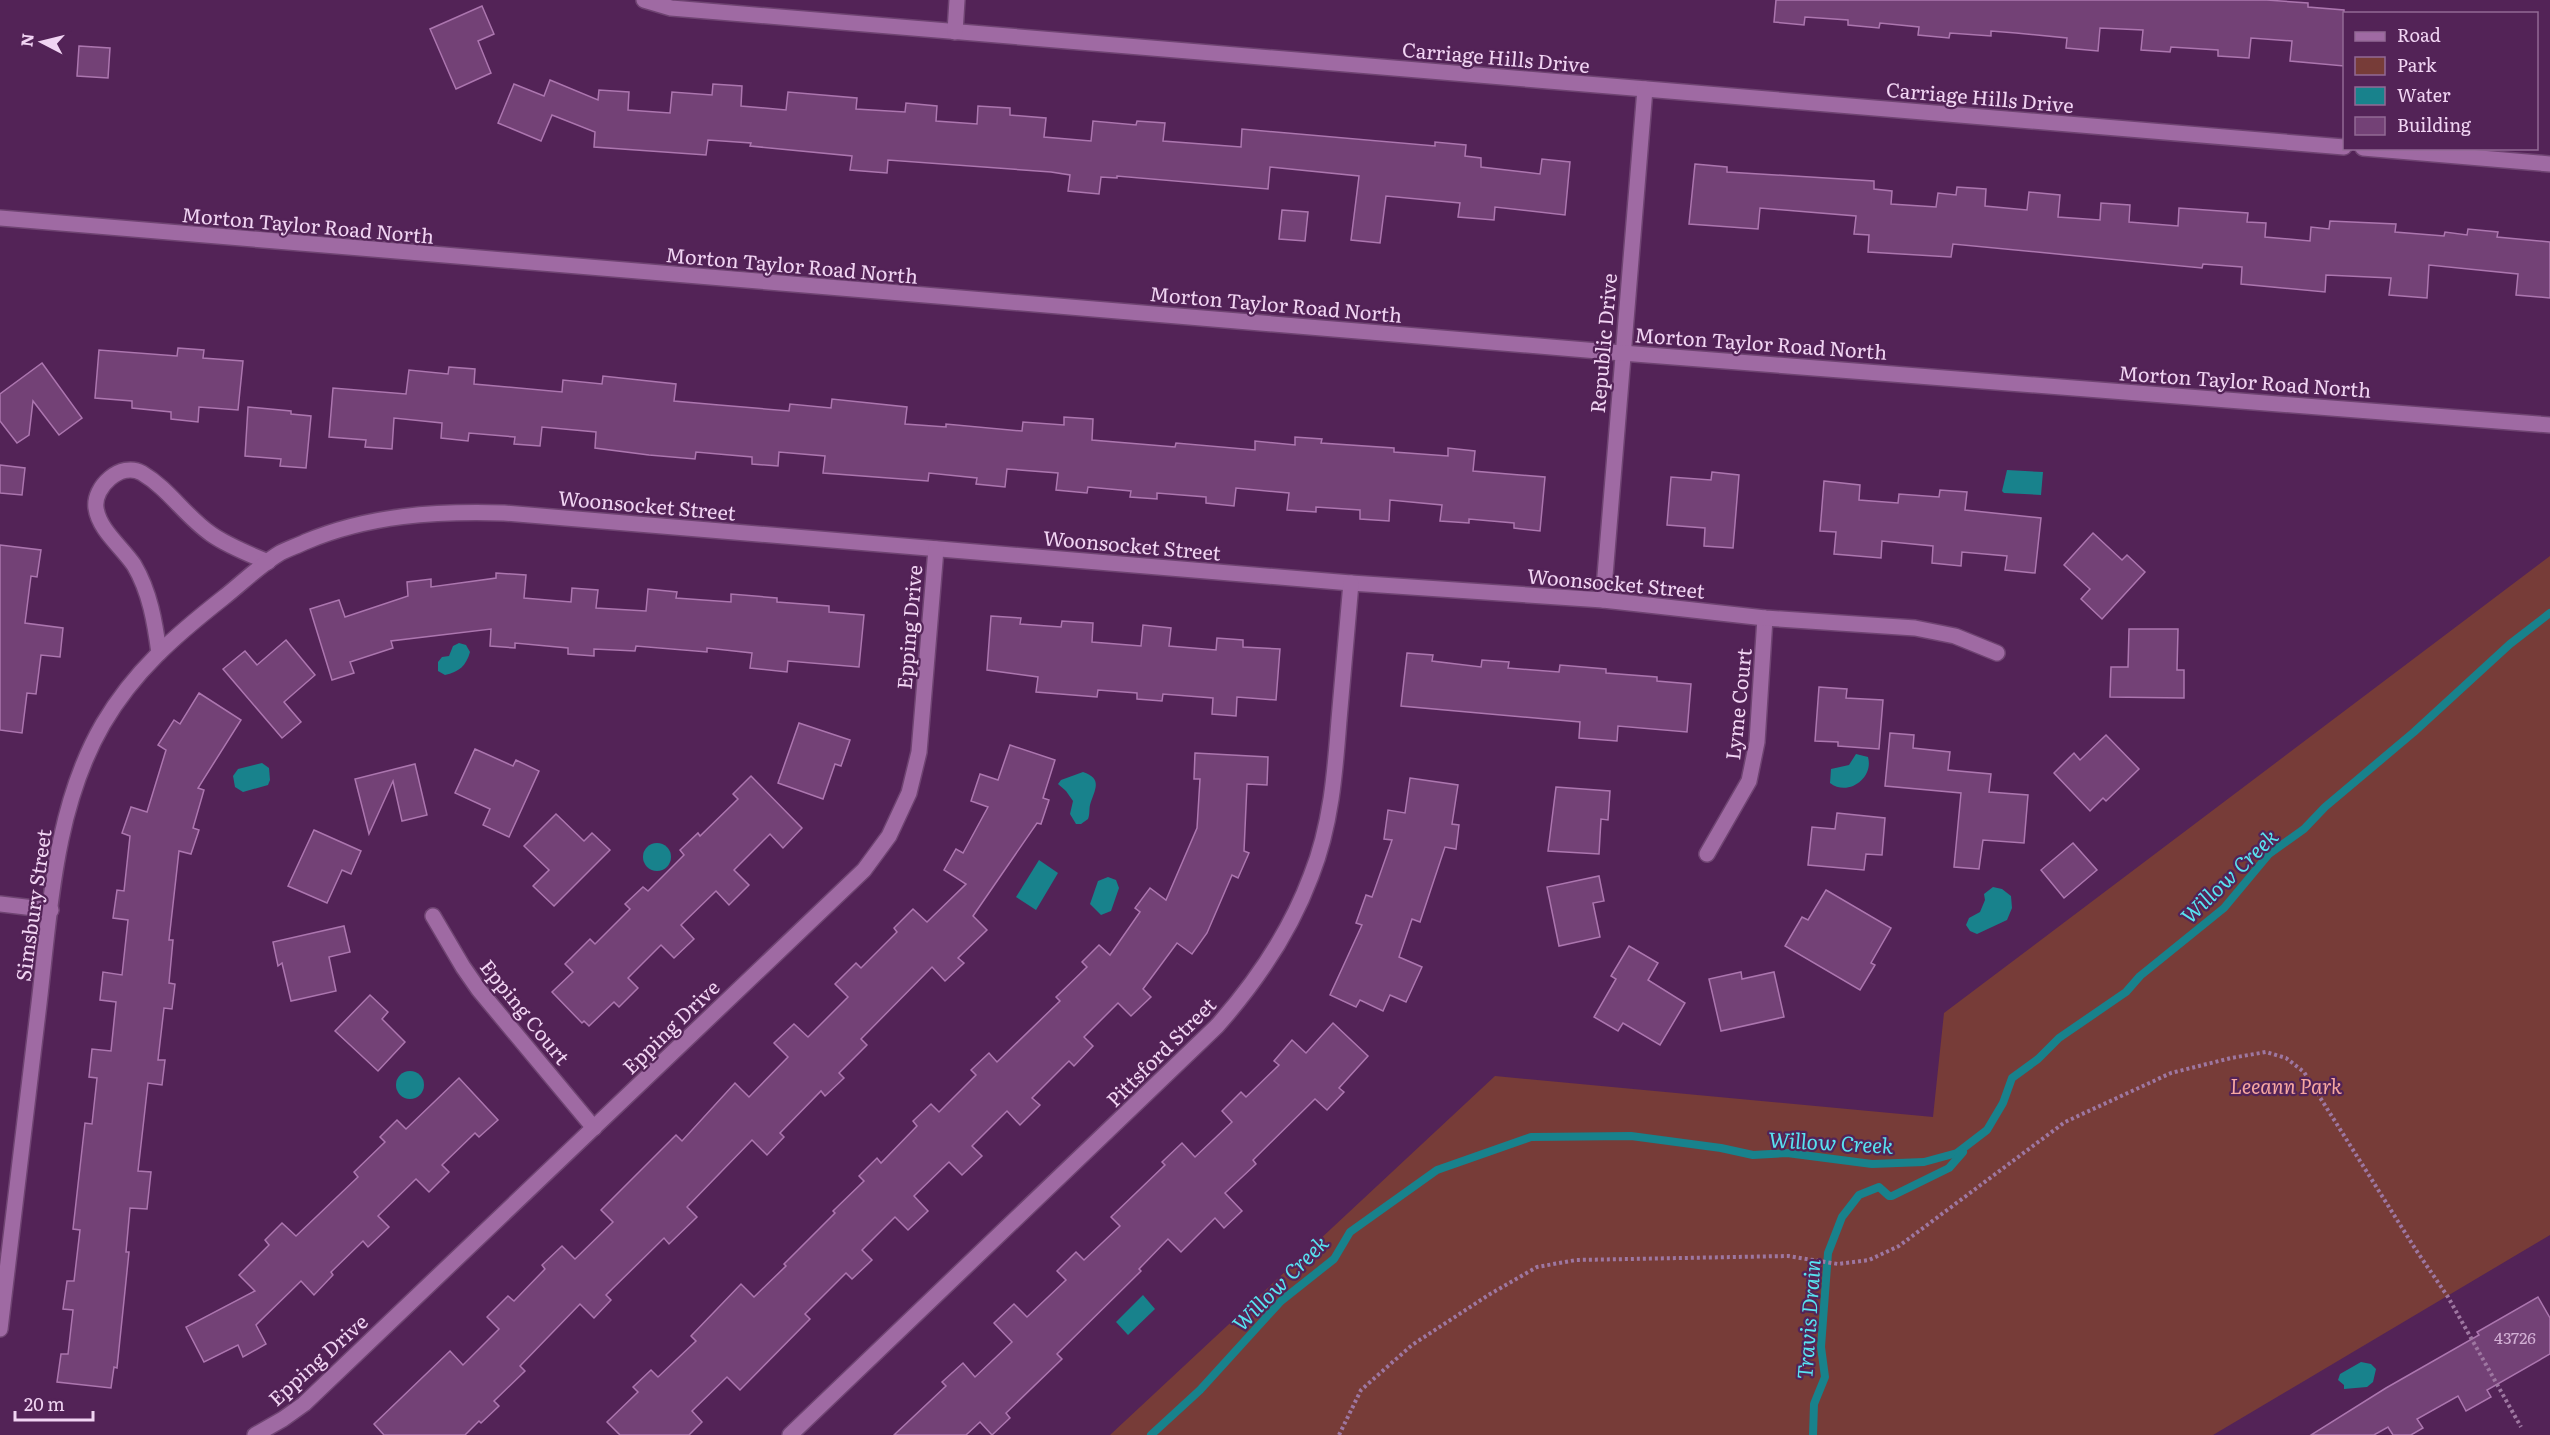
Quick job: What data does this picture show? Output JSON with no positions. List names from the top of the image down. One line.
{"streets":{"street":["Carriage Hills Drive","Morton Taylor Road North","Republic Drive","Woonsocket Street","Epping Drive","Lyme Court","Simsbury Street","Epping Court","Pittsford Street"]},"crossings":[["Carriage Hills Drive","Republic Drive"],["Morton Taylor Road North","Republic Drive"],["Republic Drive","Woonsocket Street"],["Woonsocket Street","Epping Drive"],["Woonsocket Street","Lyme Court"],["Woonsocket Street","Simsbury Street"],["Woonsocket Street","Pittsford Street"],["Epping Drive","Epping Court"]],"water":["Willow Creek","Travis Drain"],"parks":["Leeann Park"],"house_numbers":["43726"],"legend":["Road","Park","Water","Building"],"scale_bar":"20 m","north":"left"}
